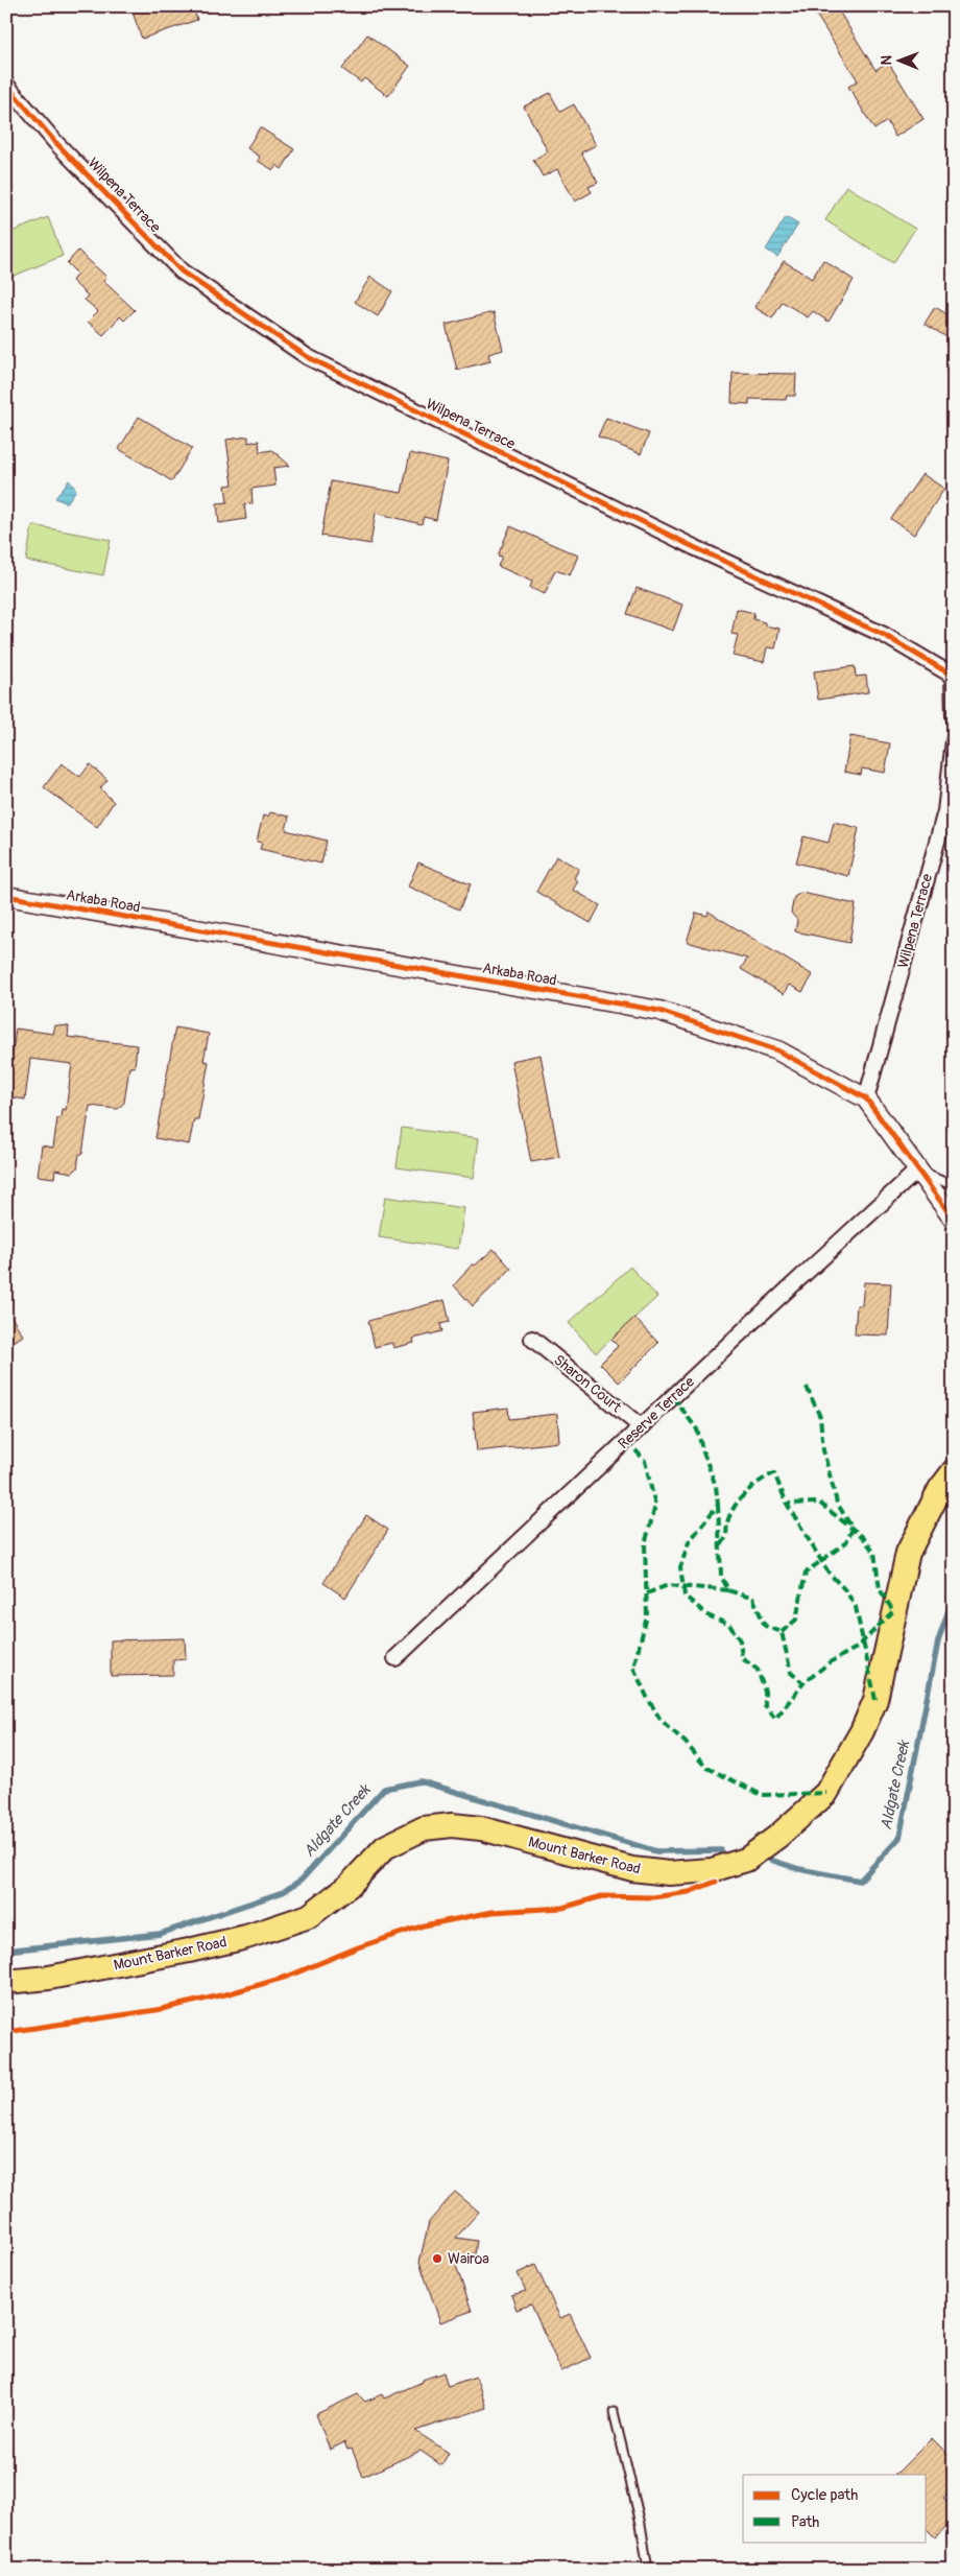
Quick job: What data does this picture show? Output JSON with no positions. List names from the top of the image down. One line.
{"streets":{"main road":["Mount Barker Road"],"street":["Wilpena Terrace","Arkaba Road","Sharon Court","Reserve Terrace"]},"crossings":[["Wilpena Terrace","Arkaba Road"],["Arkaba Road","Reserve Terrace"],["Sharon Court","Reserve Terrace"]],"water":["Aldgate Creek"],"places":["Wairoa"],"legend":["Cycle path","Path"],"north":"left"}
